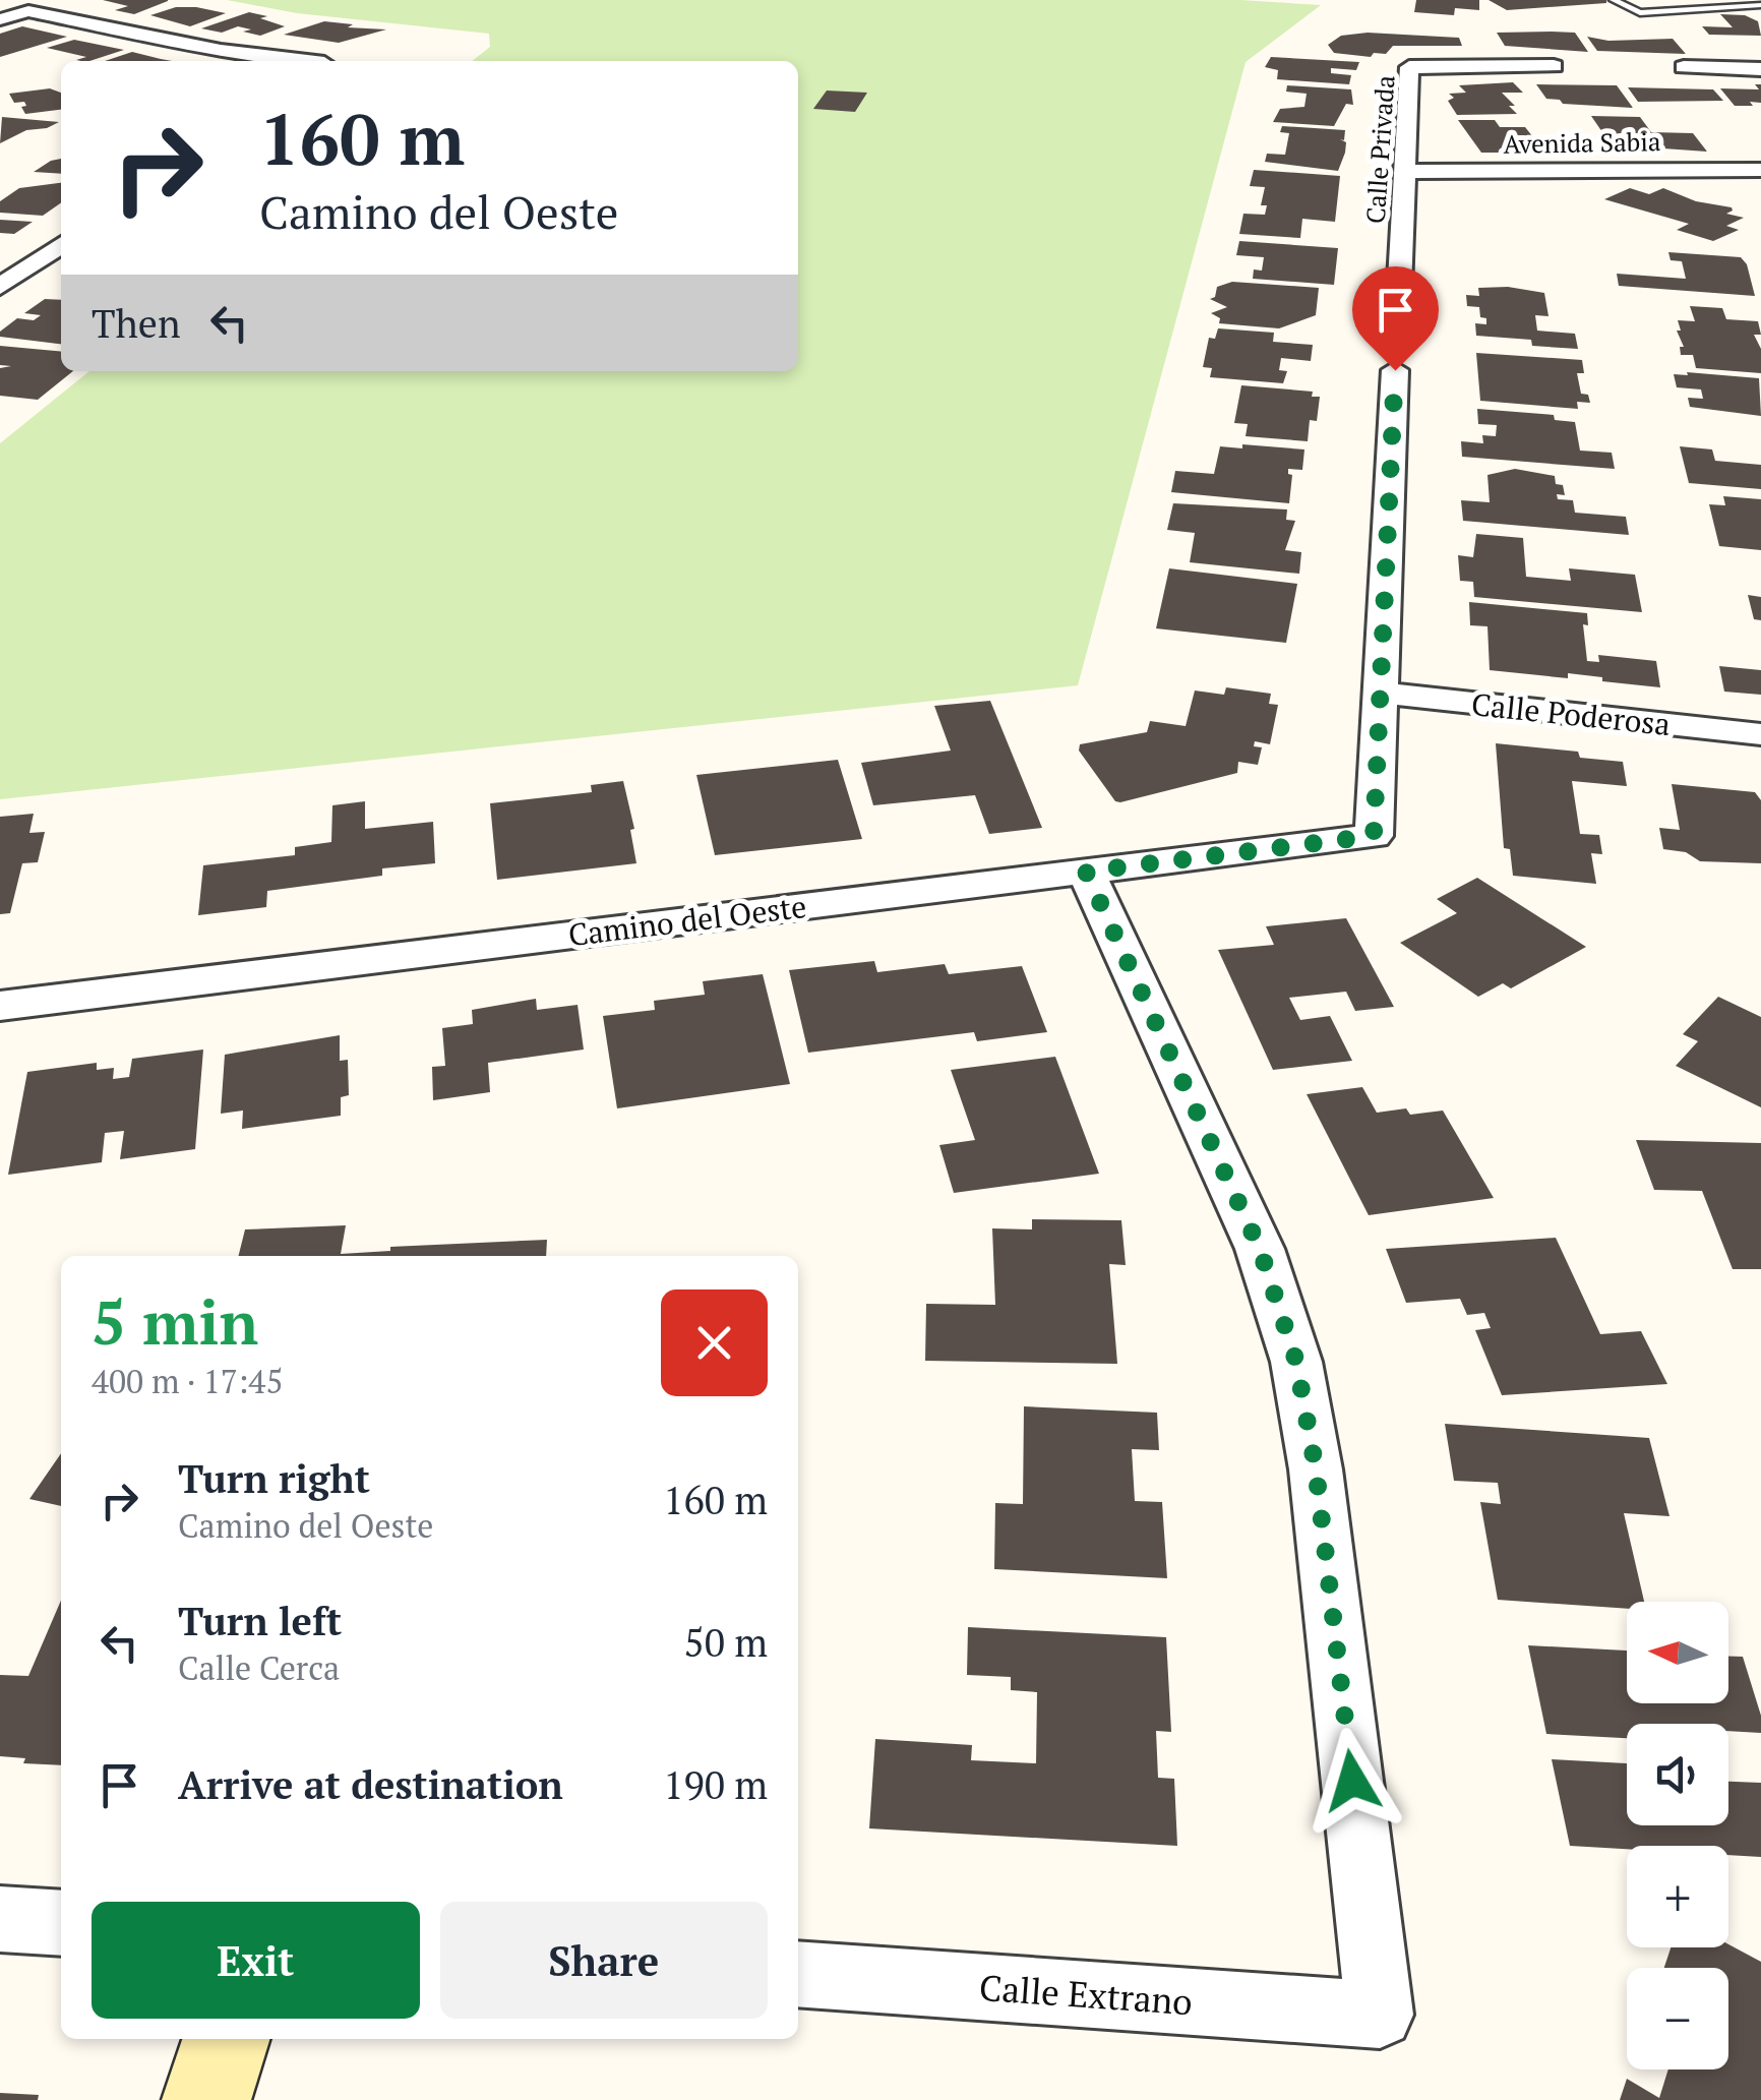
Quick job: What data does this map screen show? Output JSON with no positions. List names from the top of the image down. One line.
{"streets":{"street":["Avenida Sabia","Calle Privada","Calle Poderosa","Camino del Oeste","Calle Extrano"]},"crossings":[["Avenida Sabia","Calle Privada"],["Calle Poderosa","Camino del Oeste"],["Camino del Oeste","Calle Extrano"]],"north":"left","page":{"turn":["160 m","Camino del Oeste"],"then":"Then","heading":["5 min","400 m · 17:45"],"list":[{"name":"Turn right","note":"Camino del Oeste","value":"160 m"},{"name":"Turn left","note":"Calle Cerca","value":"50 m"},{"name":"Arrive at destination","value":"190 m"}],"map_buttons":["+","−"],"buttons":["Exit","Share"]}}
